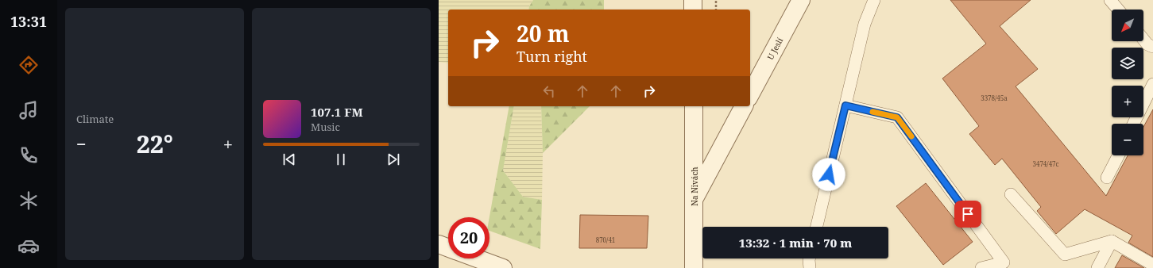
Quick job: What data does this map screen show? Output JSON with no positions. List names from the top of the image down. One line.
{"streets":{"street":["U Jeslí","Na Nivách"]},"house_numbers":["3378/45a","3474/47c","870/41"],"north":"bottom left","page":{"tabs":"13:31","tile":"Climate","map_buttons":["+","−"],"turn":["20 m","Turn right"],"song":["107.1 FM","Music"],"heat":["−","22°","+"],"limit":"20","trip":"13:32 · 1 min · 70 m"}}
